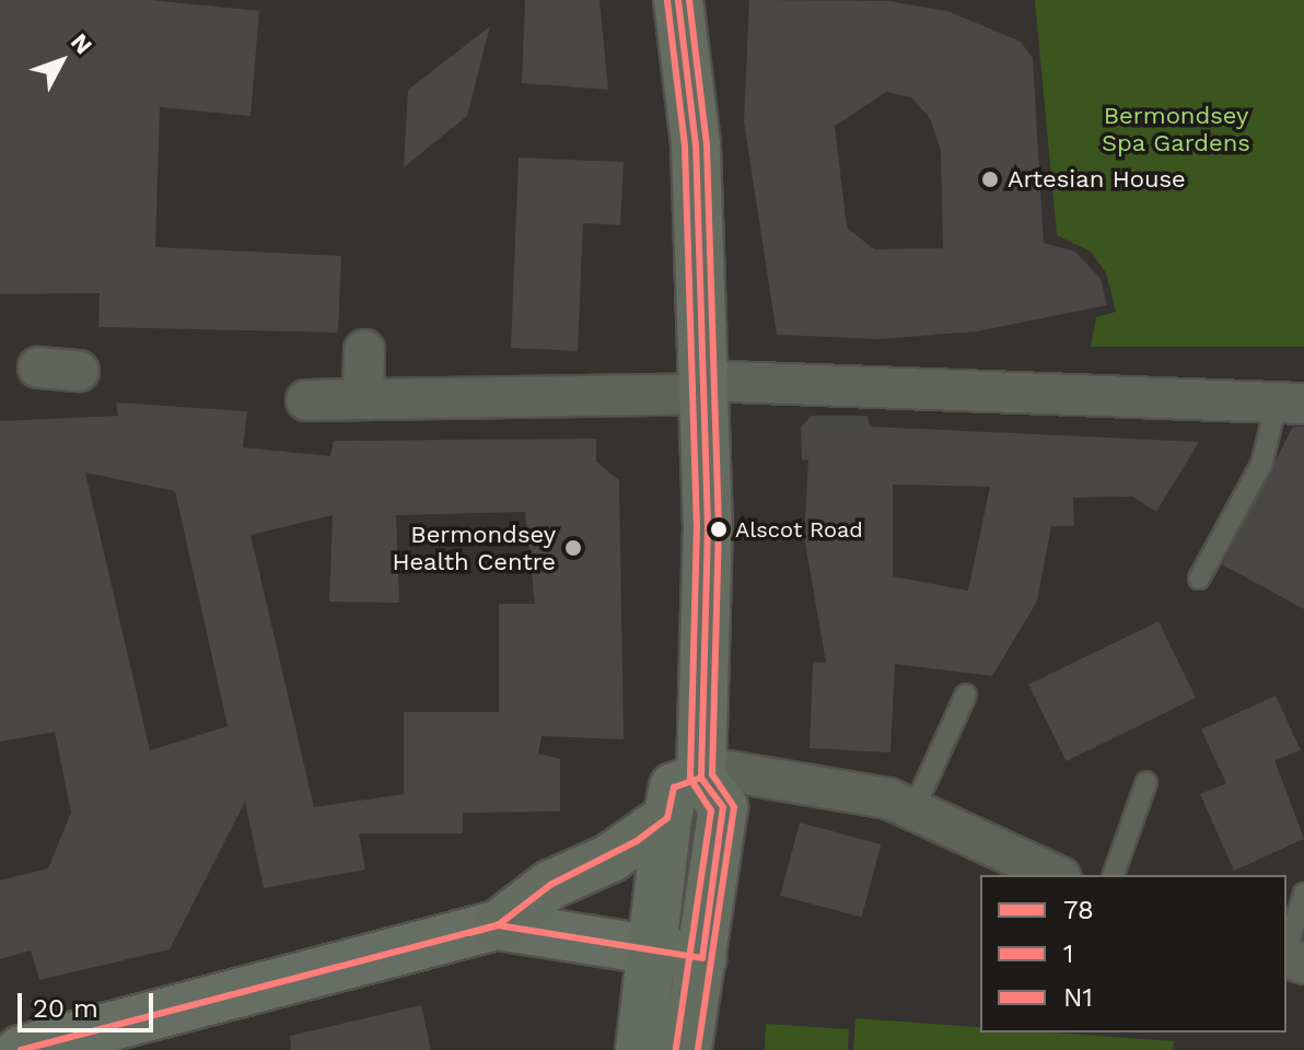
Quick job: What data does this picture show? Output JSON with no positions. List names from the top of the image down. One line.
{"parks":["Bermondsey Spa Gardens"],"places":["Artesian House","Alscot Road","Bermondsey Health Centre"],"lines":["transit line 78","transit line N1","transit line 1"],"legend":["78","1","N1"],"scale_bar":"20 m","north":"top right"}
